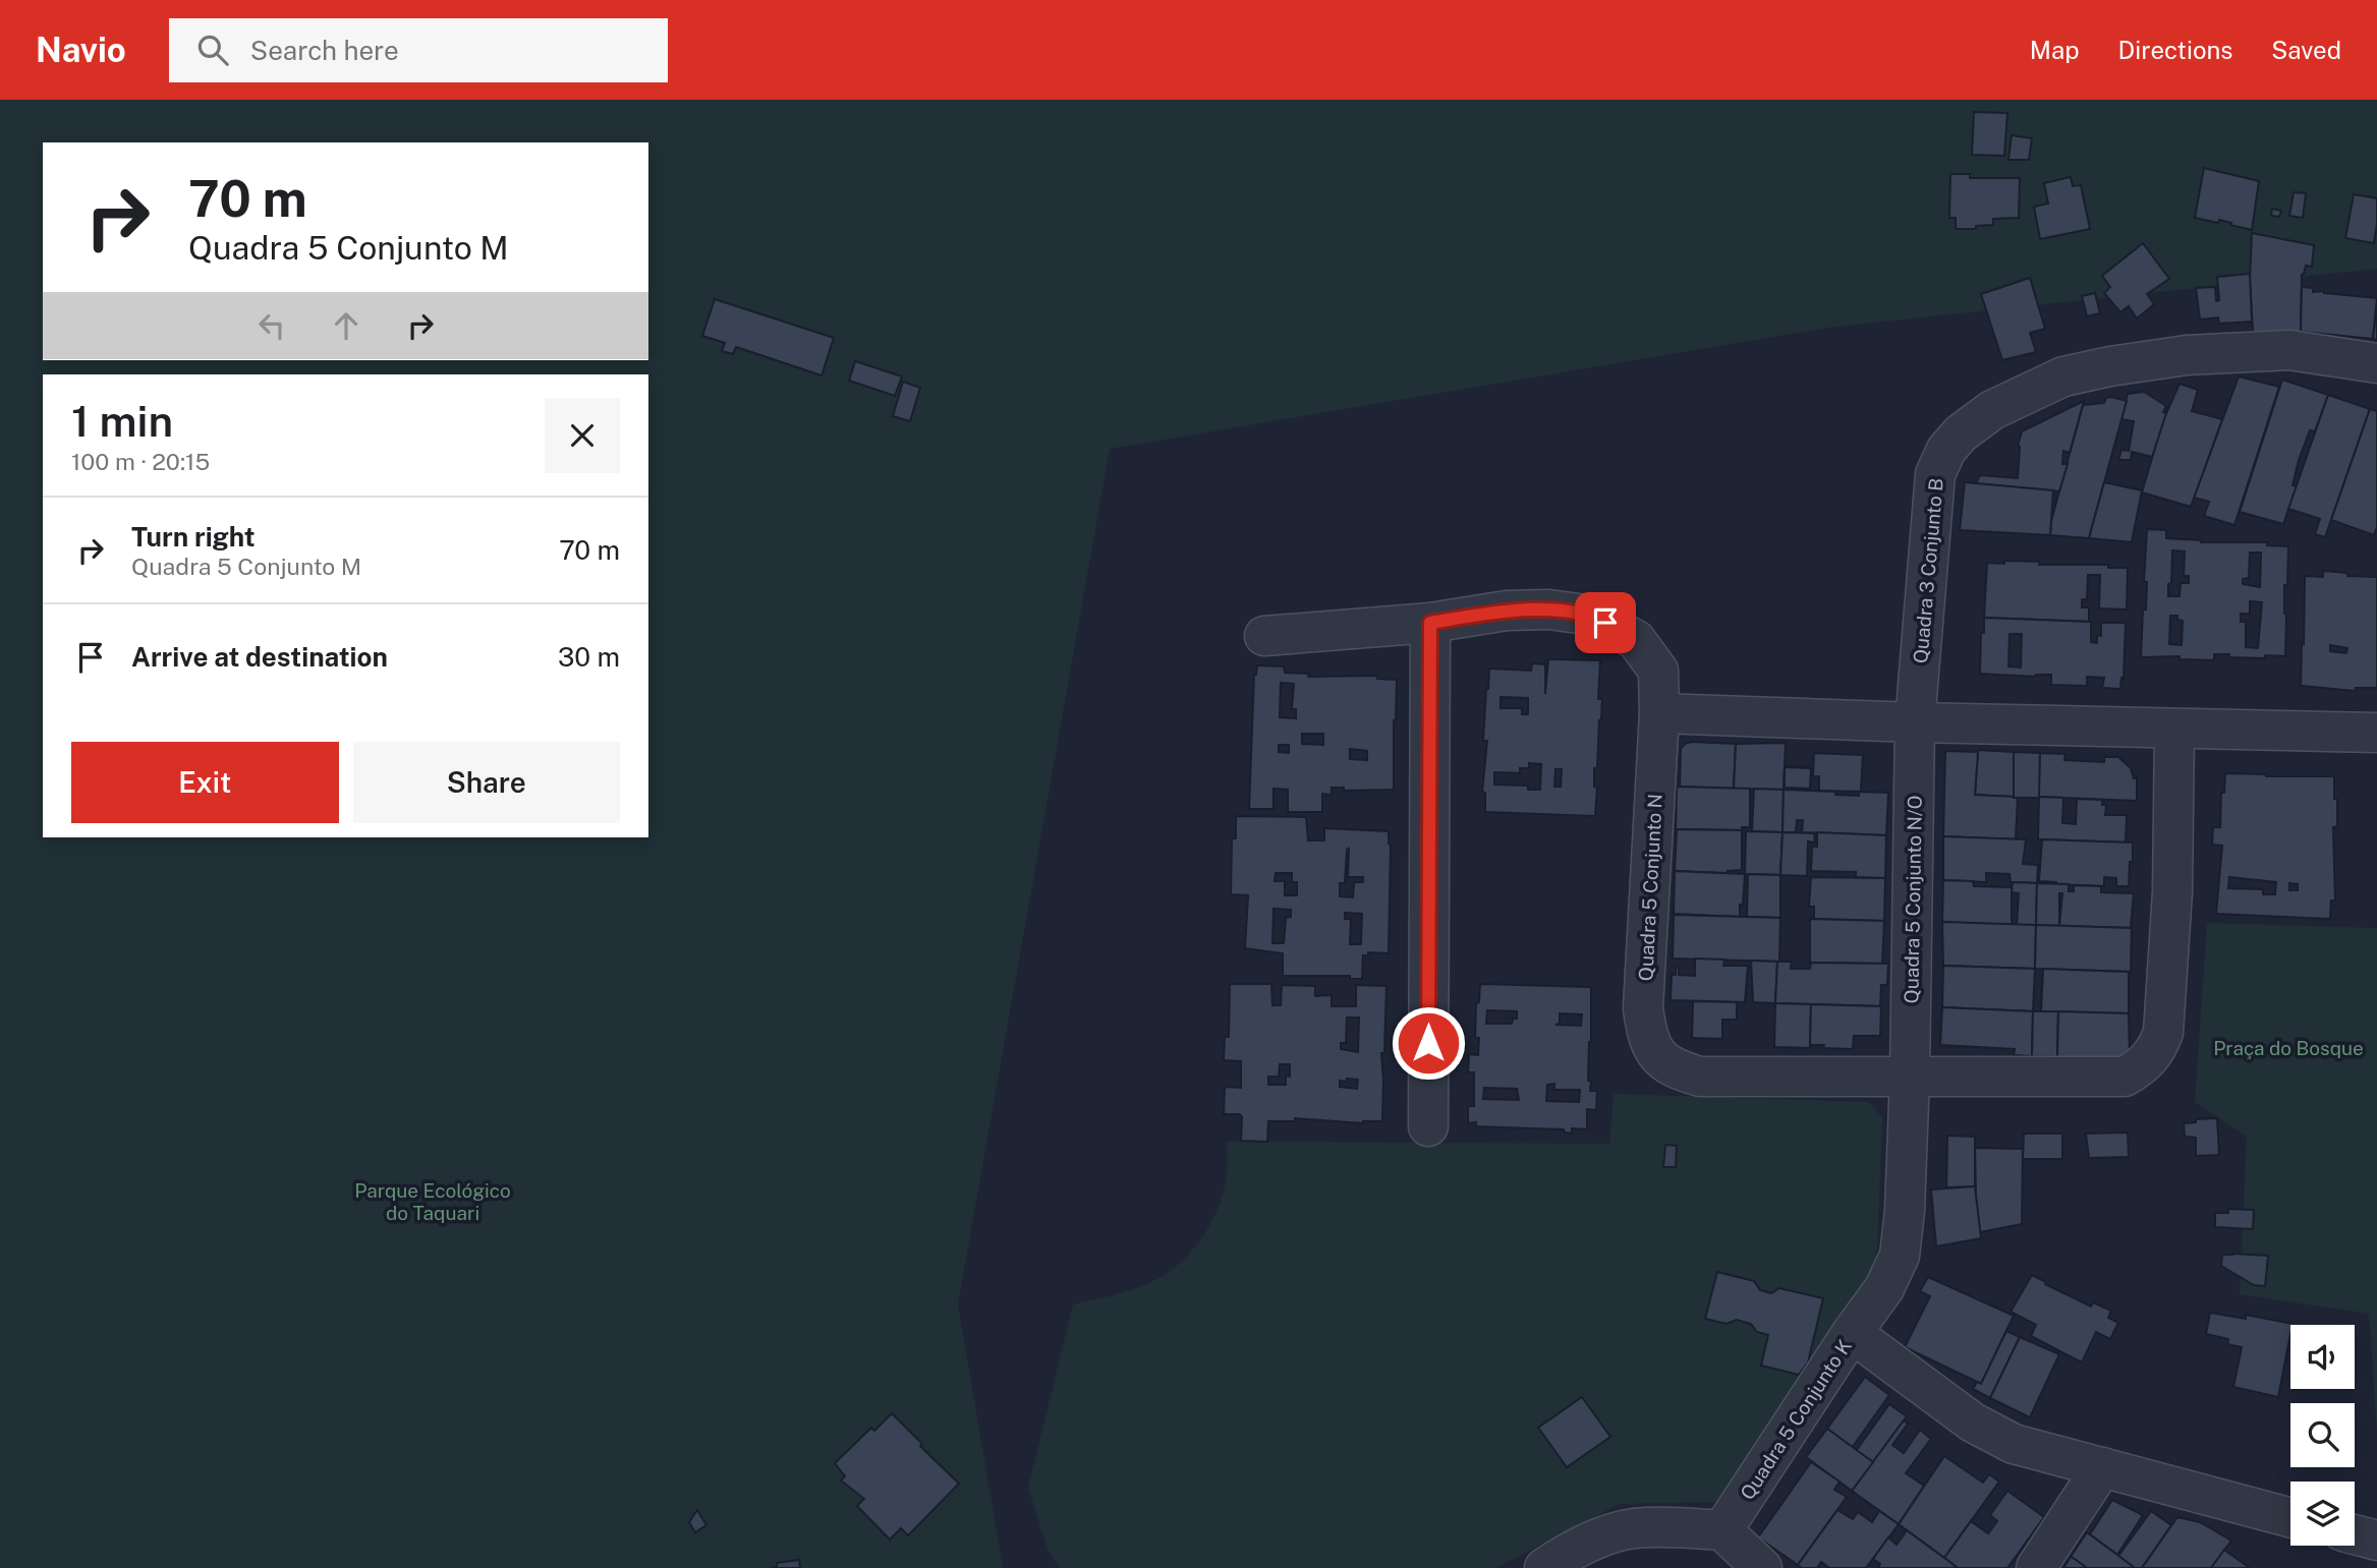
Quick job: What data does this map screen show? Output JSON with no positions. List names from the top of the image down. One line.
{"streets":{"street":["Quadra 3 Conjunto B","Quadra 5 Conjunto N","Quadra 5 Conjunto N/O","Quadra 5 Conjunto K"]},"crossings":[["Quadra 3 Conjunto B","Quadra 5 Conjunto N/O"],["Quadra 5 Conjunto N","Quadra 5 Conjunto N/O"],["Quadra 5 Conjunto N/O","Quadra 5 Conjunto K"]],"parks":["Praça do Bosque","Parque Ecológico do Taquari"],"page":{"header":"Navio","search":"Search here","nav":["Map","Directions","Saved"],"turn":["70 m","Quadra 5 Conjunto M"],"heading":["1 min","100 m · 20:15"],"list":[{"name":"Turn right","note":"Quadra 5 Conjunto M","value":"70 m"},{"name":"Arrive at destination","value":"30 m"}],"buttons":["Exit","Share"]}}
